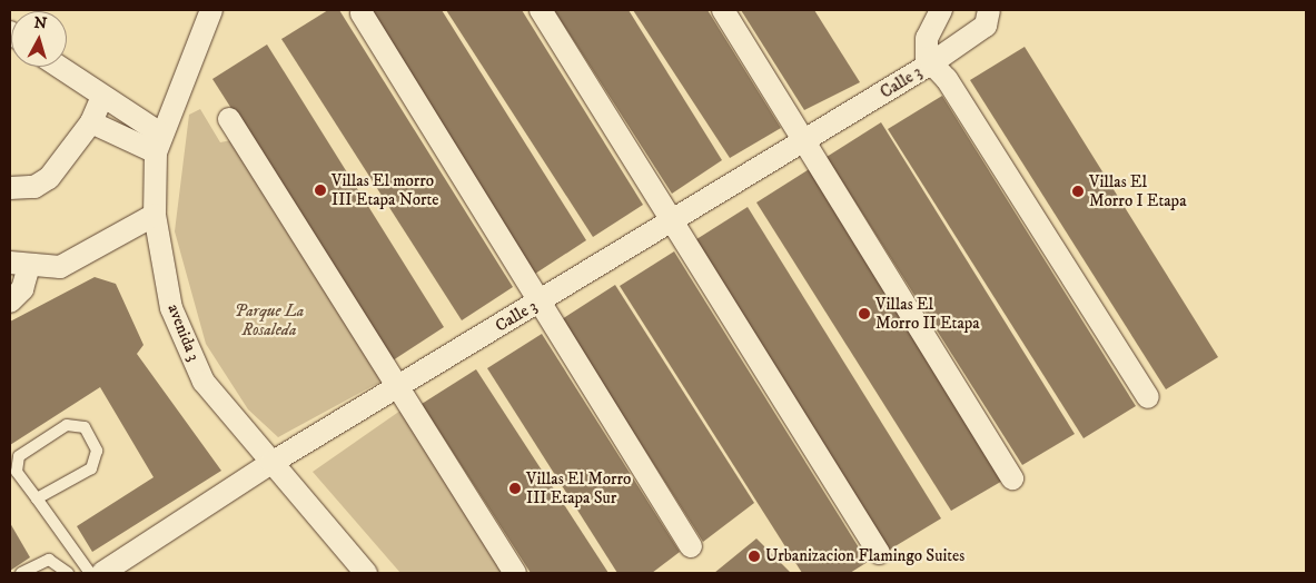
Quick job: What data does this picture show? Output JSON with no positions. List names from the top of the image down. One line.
{"streets":{"street":["Calle 3","avenida 3"]},"crossings":[["Calle 3","avenida 3"]],"parks":["Parque La Rosaleda"],"places":["Villas El morro III Etapa Norte","Villas El Morro I Etapa","Villas El Morro II Etapa","Villas El Morro III Etapa Sur","Urbanizacion Flamingo Suites"],"north":"top"}
